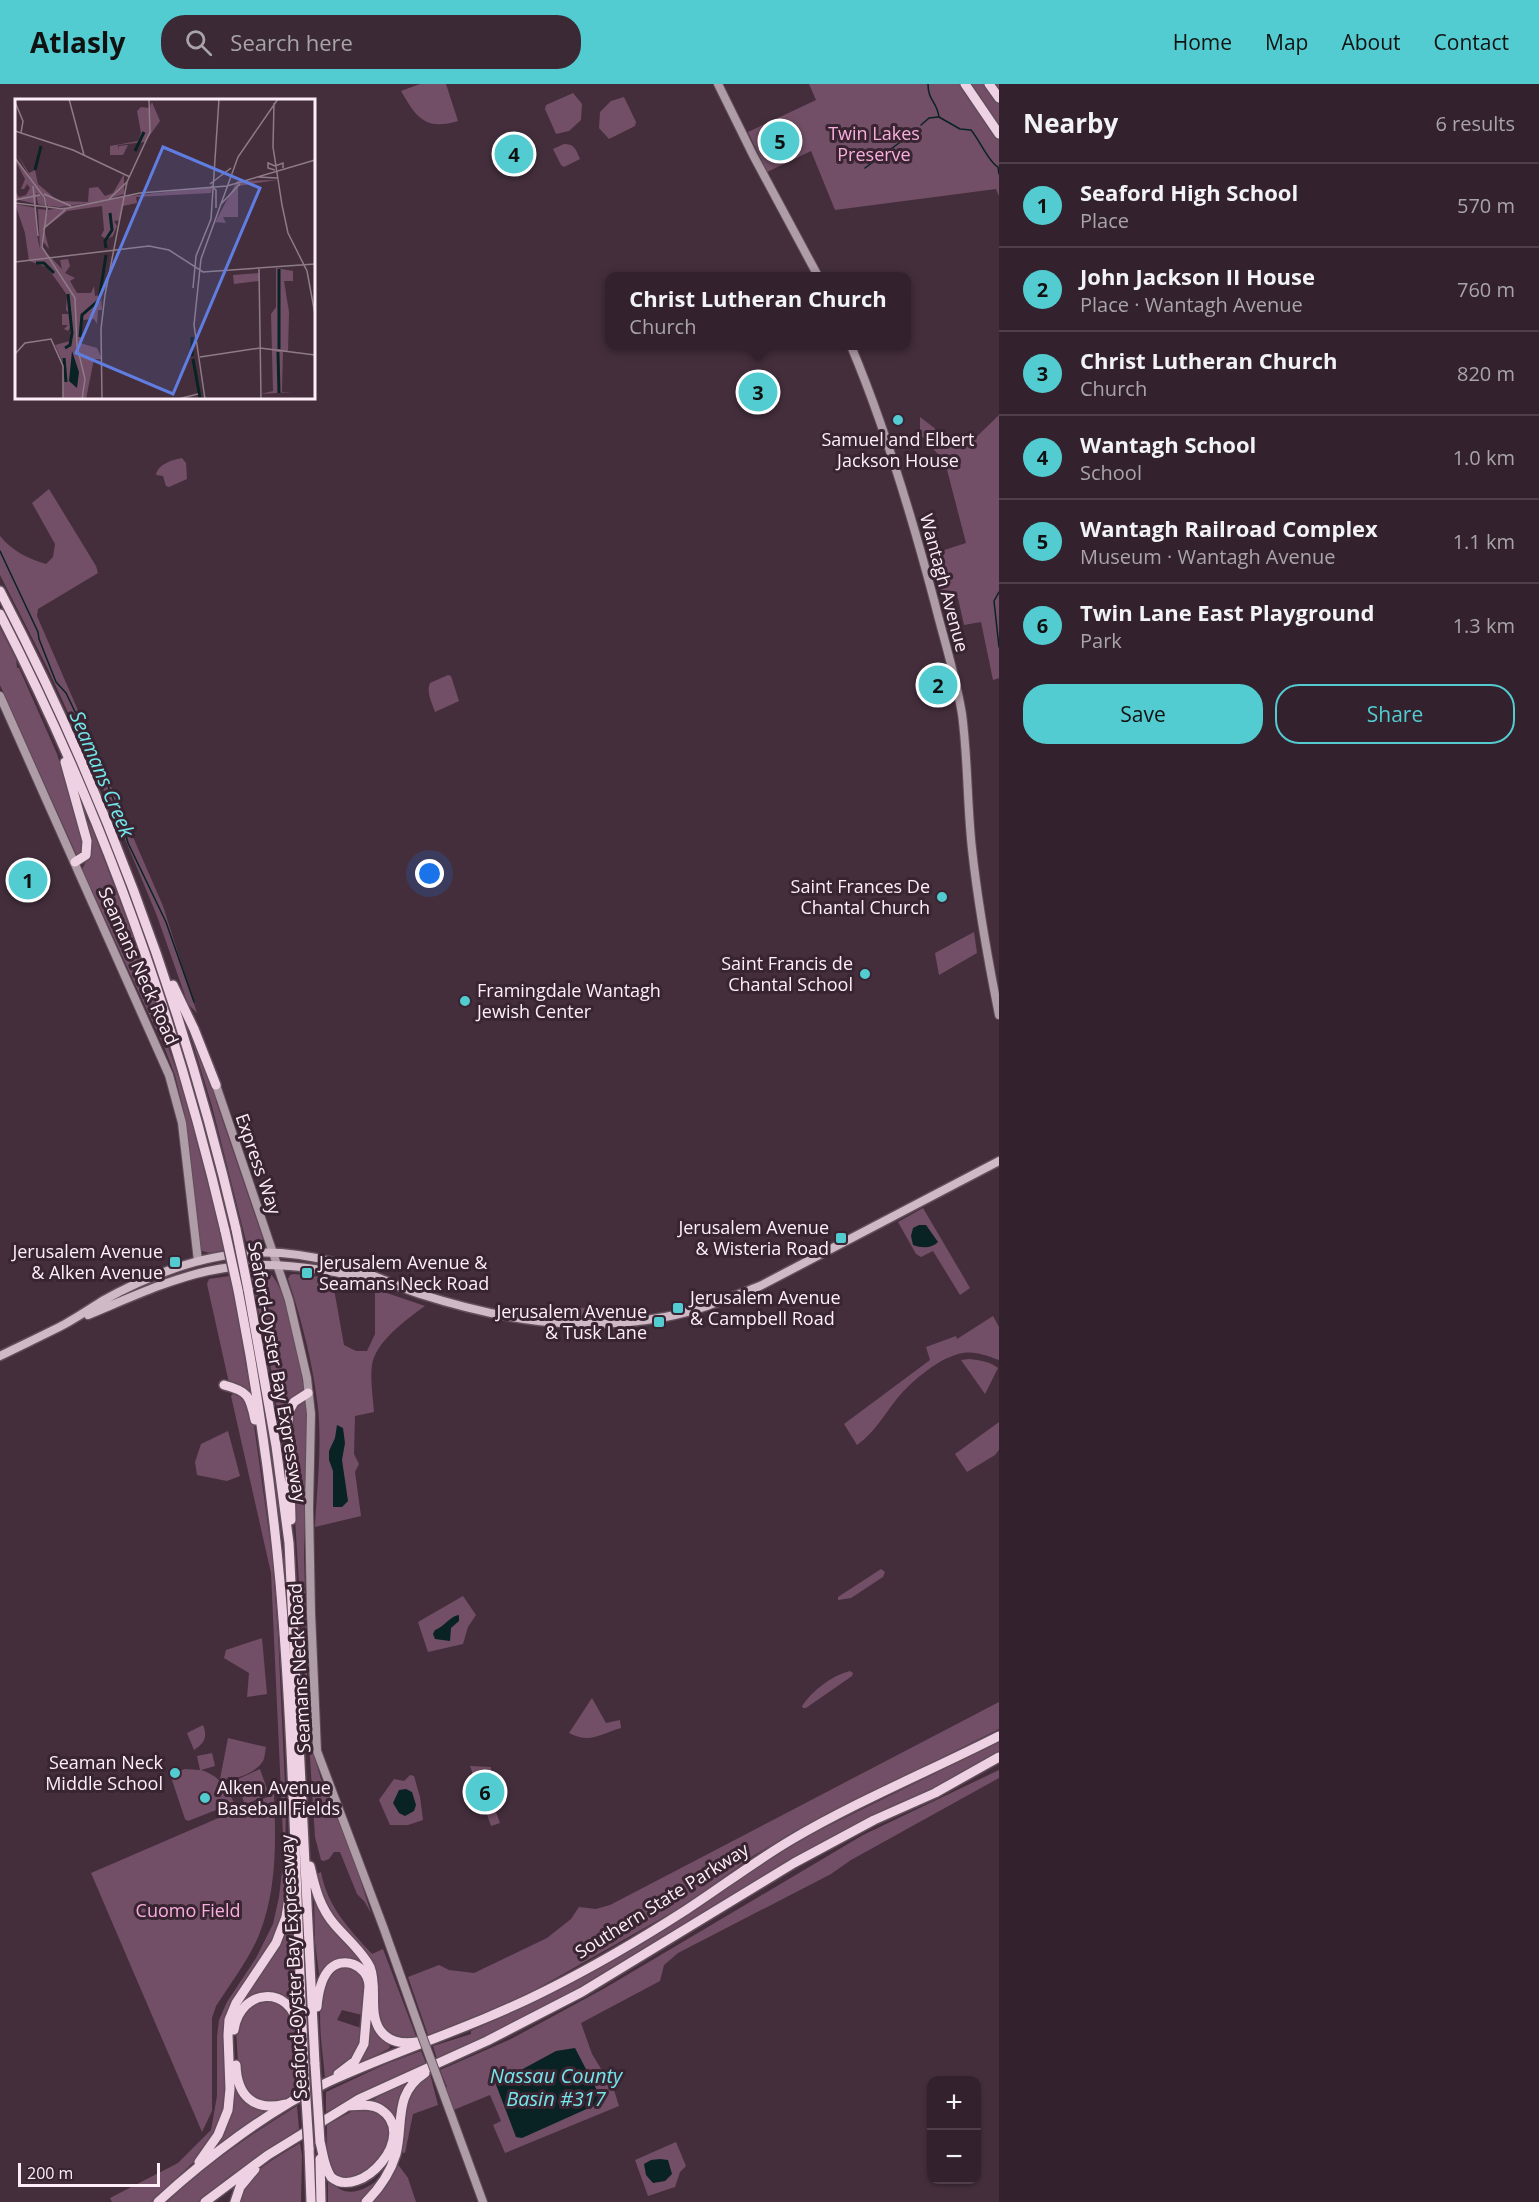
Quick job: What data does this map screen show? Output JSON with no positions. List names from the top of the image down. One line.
{"streets":{"highway":["Seaford-Oyster Bay Expressway","Southern State Parkway"],"main road":["Wantagh Avenue","Seamans Neck Road","Express Way"]},"crossings":[["Seamans Neck Road","Express Way"]],"water":["Seamans Creek","Nassau County Basin #317"],"parks":["Twin Lakes Preserve","Cuomo Field"],"places":{"other":["Samuel and Elbert Jackson House","Saint Frances De Chantal Church","Saint Francis de Chantal School","Framingdale Wantagh Jewish Center","Seaman Neck Middle School","Alken Avenue Baseball Fields"],"transit":["Jerusalem Avenue & Wisteria Road","Jerusalem Avenue & Alken Avenue","Jerusalem Avenue & Seamans Neck Road","Jerusalem Avenue & Campbell Road","Jerusalem Avenue & Tusk Lane"]},"scale_bar":"200 m","page":{"header":"Atlasly","search":"Search here","nav":["Home","Map","About","Contact"],"heading":["Nearby","6 results"],"pins":["5","4","3","2","1","6"],"list":[{"mark":"1","name":"Seaford High School","note":"Place","value":"570 m"},{"mark":"2","name":"John Jackson II House","note":"Place · Wantagh Avenue","value":"760 m"},{"mark":"3","name":"Christ Lutheran Church","note":"Church","value":"820 m"},{"mark":"4","name":"Wantagh School","note":"School","value":"1.0 km"},{"mark":"5","name":"Wantagh Railroad Complex","note":"Museum · Wantagh Avenue","value":"1.1 km"},{"mark":"6","name":"Twin Lane East Playground","note":"Park","value":"1.3 km"}],"popup":["Christ Lutheran Church","Church"],"buttons":["Save","Share"],"map_buttons":["+","−"],"scale":"200 m"}}
